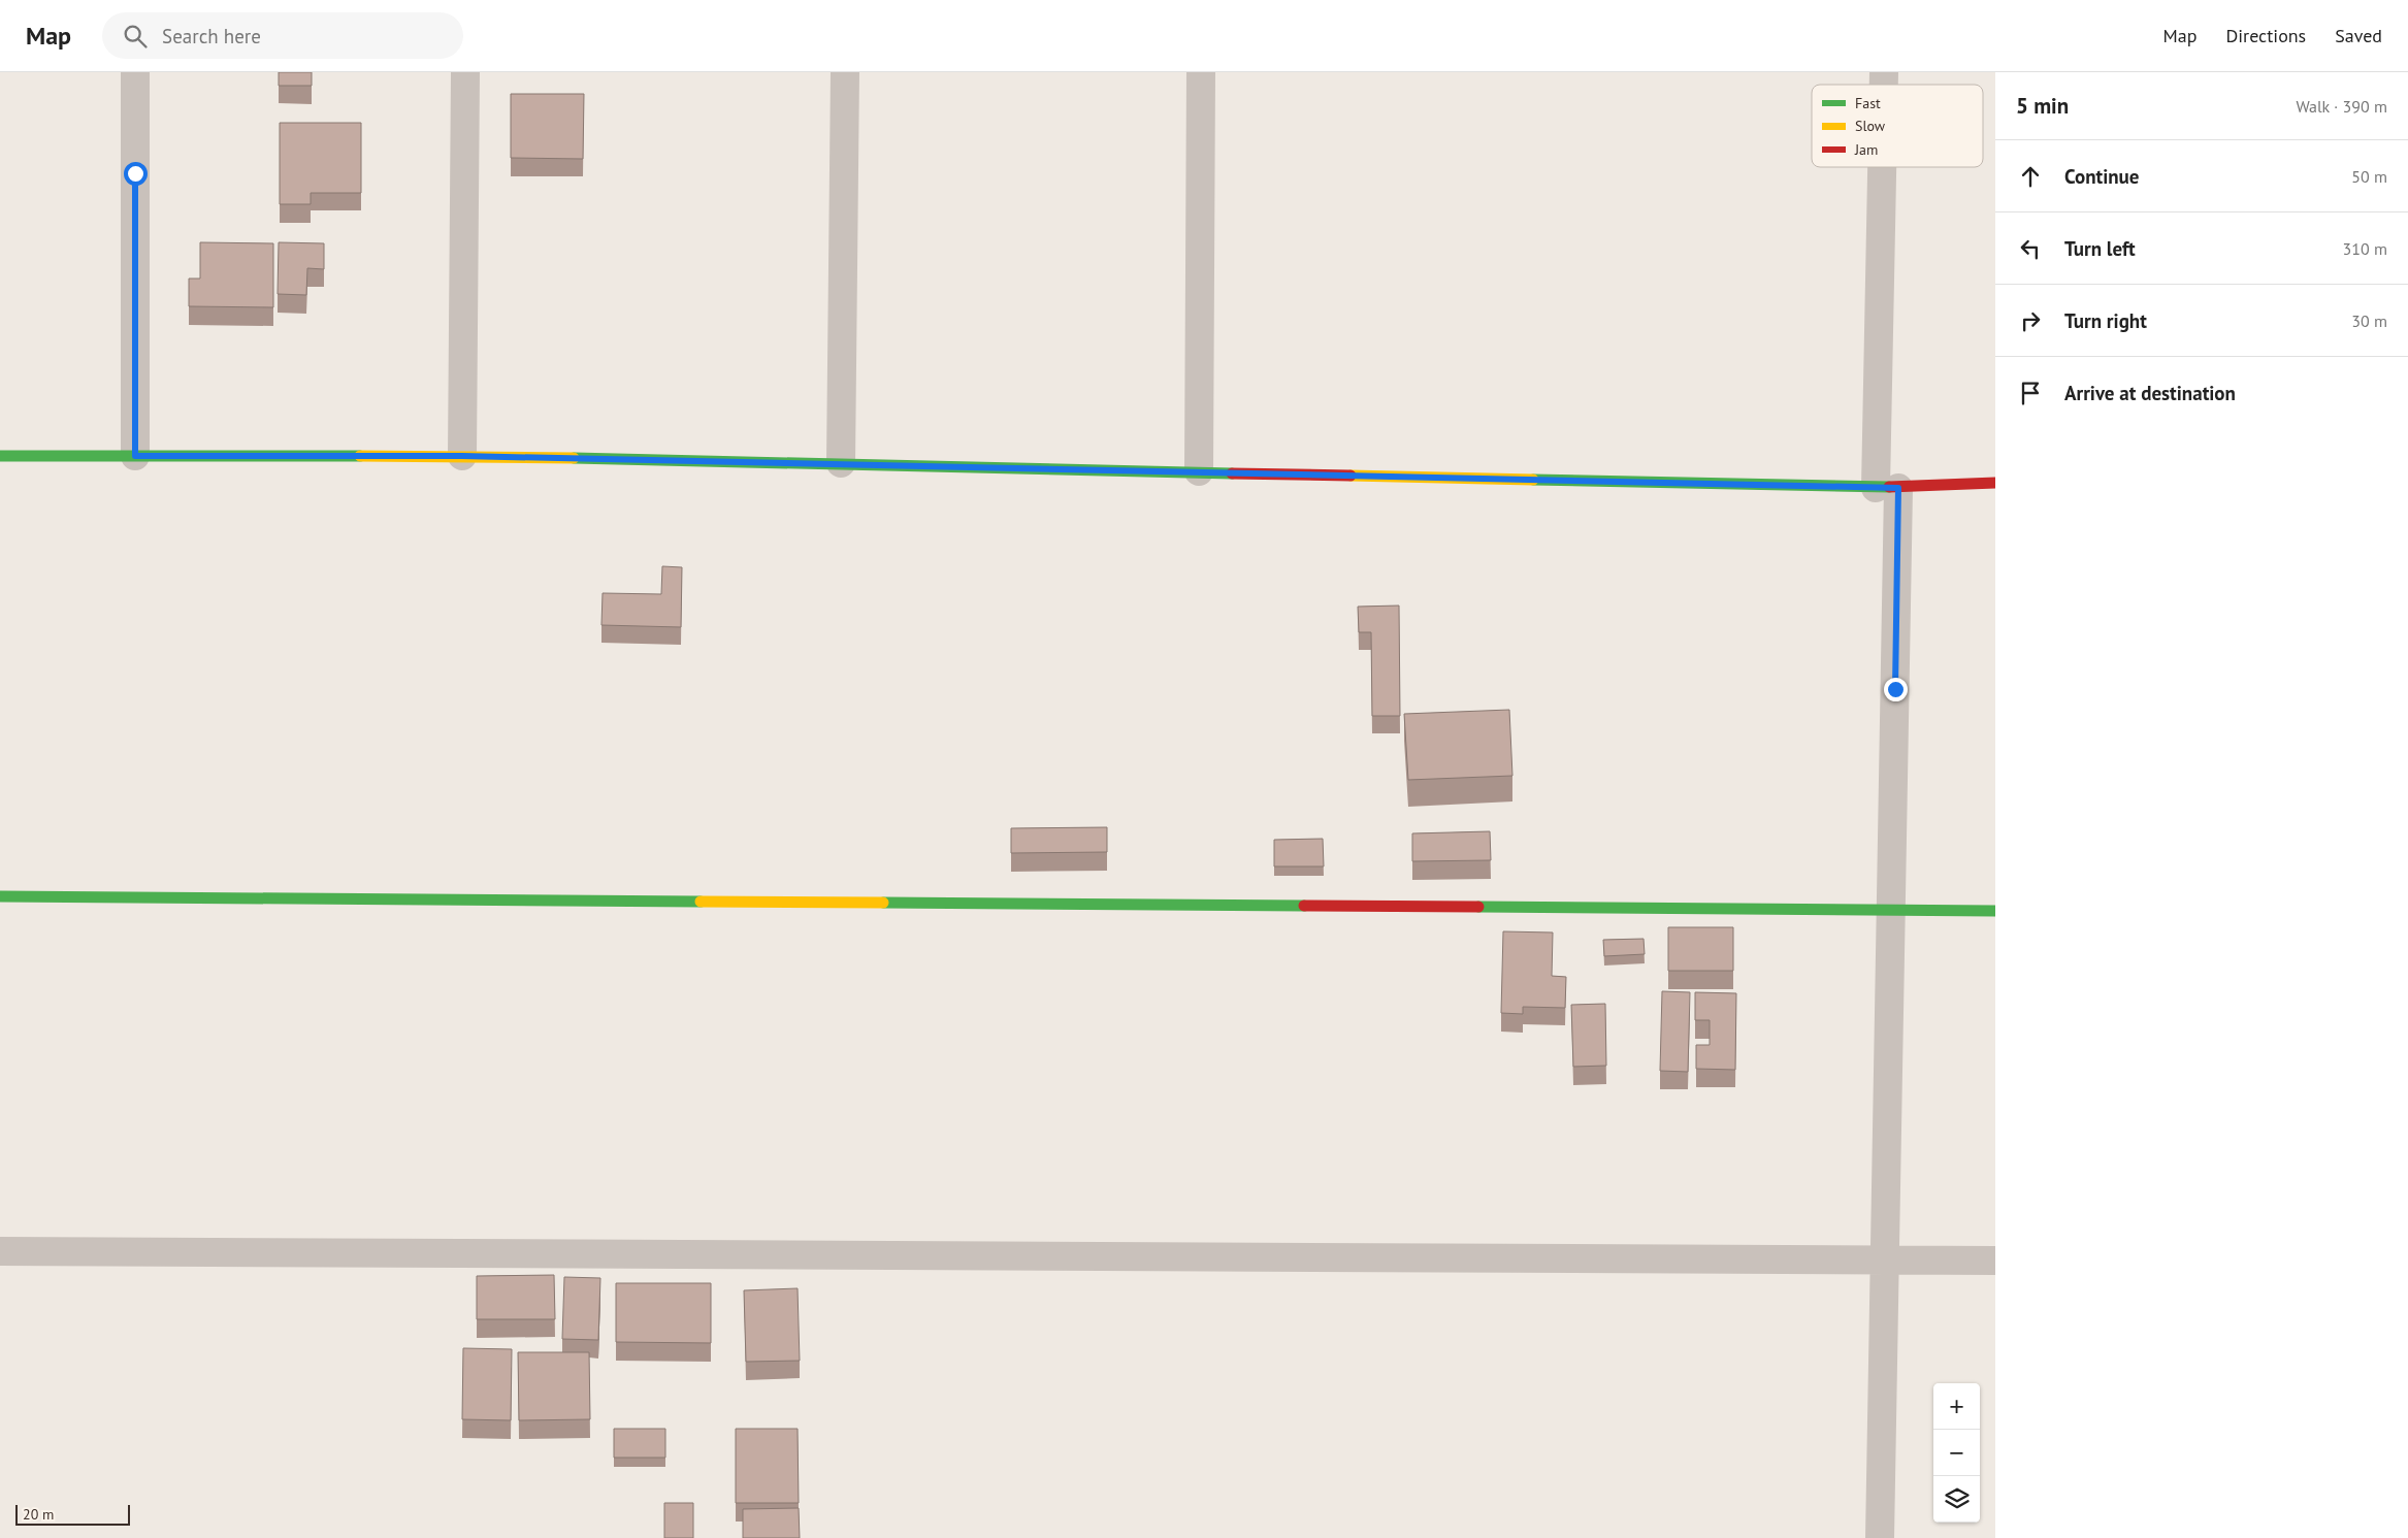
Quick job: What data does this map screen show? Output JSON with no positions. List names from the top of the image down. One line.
{"legend":["Fast","Slow","Jam"],"scale_bar":"20 m","page":{"header":"Map","search":"Search here","nav":["Map","Directions","Saved"],"heading":["5 min","Walk · 390 m"],"list":[["Continue","50 m"],["Turn left","310 m"],["Turn right","30 m"],"Arrive at destination"],"map_buttons":["+","−"],"scale":"20 m"}}
